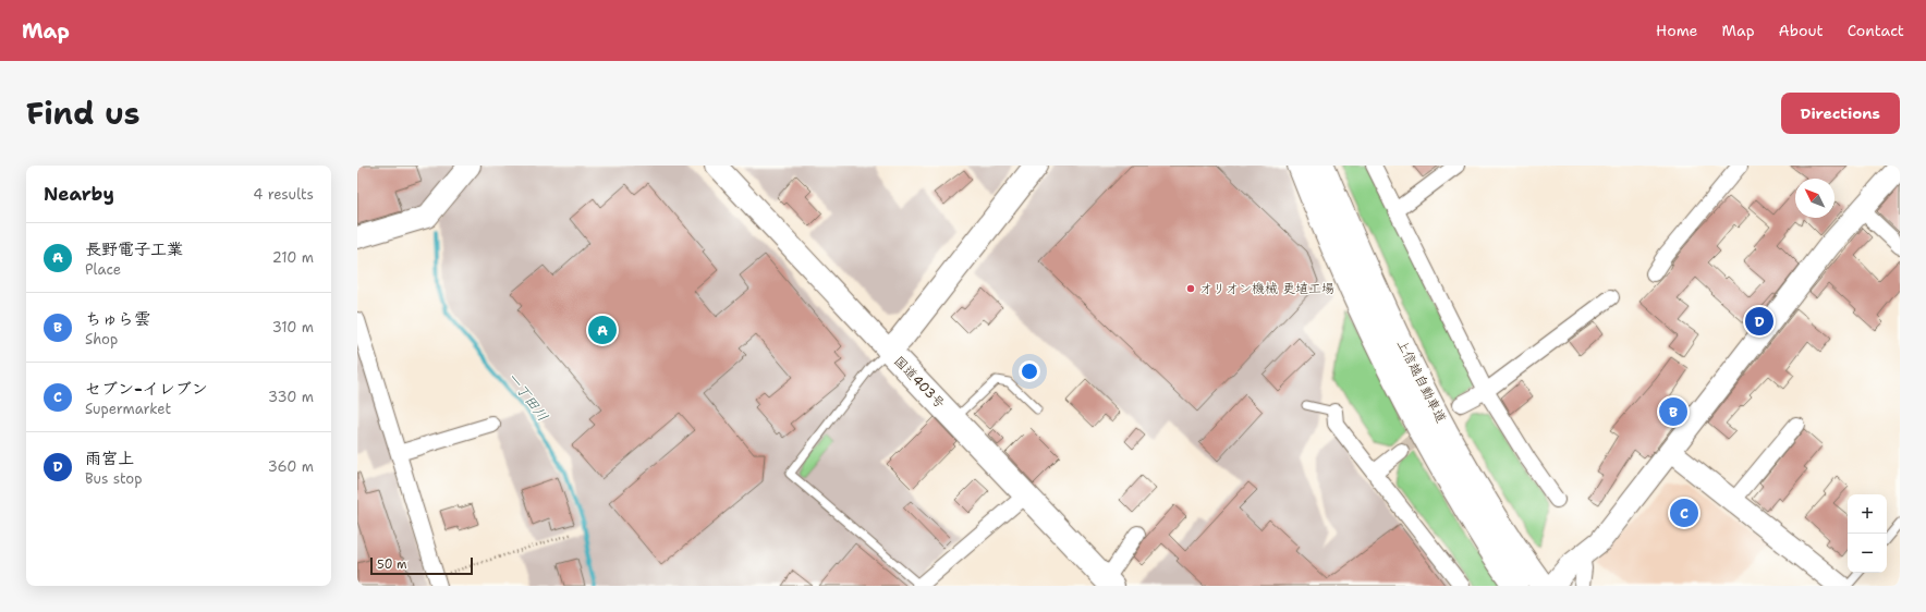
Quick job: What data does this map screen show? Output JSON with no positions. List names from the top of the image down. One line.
{"streets":{"highway":["上信越自動車道","国道403号"]},"water":["一丁田川"],"places":["オリオン機械 更埴工場"],"scale_bar":"50 m","north":"top left","page":{"header":"Map","nav":["Home","Map","About","Contact"],"title":"Find us","buttons":"Directions","heading":["Nearby","4 results"],"list":[{"mark":"A","name":"長野電子工業","note":"Place","value":"210 m"},{"mark":"B","name":"ちゅら雲","note":"Shop","value":"310 m"},{"mark":"C","name":"セブン-イレブン","note":"Supermarket","value":"330 m"},{"mark":"D","name":"雨宮上","note":"Bus stop","value":"360 m"}],"pins":["D","A","B","C"],"map_buttons":["+","−"],"scale":"50 m"}}
